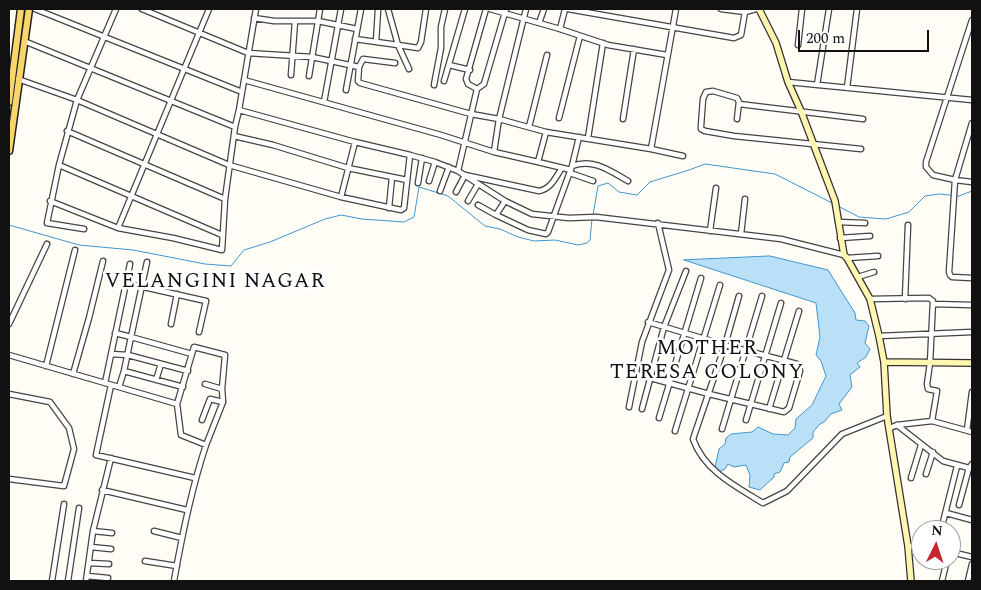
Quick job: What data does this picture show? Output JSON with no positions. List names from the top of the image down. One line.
{"districts":["VELANGINI NAGAR","MOTHER TERESA COLONY"],"scale_bar":"200 m","north":"top"}
